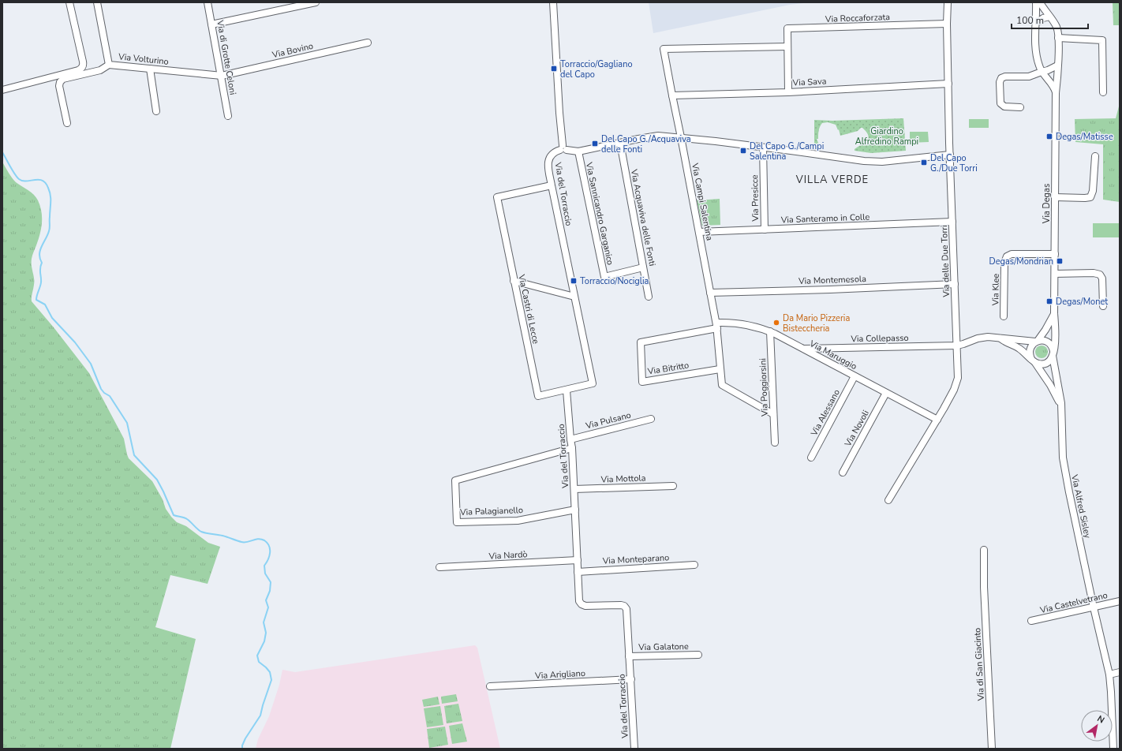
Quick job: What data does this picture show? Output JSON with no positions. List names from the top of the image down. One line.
{"streets":{"street":["Via Roccaforzata","Via Bovino","Via di Grotte Celoni","Via Volturino","Via Sava","Via del Torraccio","Via Presicce","Via Campi Salentina","Via Degas","Via Sannicandro Garganico","Via Acquaviva delle Fonti","Via Santeramo in Colle","Via delle Due Torri","Via Montemesola","Via Klee","Via Castri di Lecce","Via Collepasso","Via Maruggio","Via Bitritto","Via Poggiorsini","Via Alessano","Via Pulsano","Via Novoli","Via Mottola","Via Alfred Sisley","Via Palagianello","Via Nardò","Via Monteparano","Via Castelvetrano","Via Galatone","Via di San Giacinto","Via Arigliano"]},"crossings":[["Via Roccaforzata","Via Campi Salentina"],["Via Roccaforzata","Via delle Due Torri"],["Via Bovino","Via di Grotte Celoni"],["Via Bovino","Via Volturino"],["Via di Grotte Celoni","Via Volturino"],["Via Sava","Via Campi Salentina"],["Via Sava","Via delle Due Torri"],["Via del Torraccio","Via Castri di Lecce"],["Via del Torraccio","Via Pulsano"],["Via del Torraccio","Via Mottola"],["Via del Torraccio","Via Palagianello"],["Via del Torraccio","Via Nardò"],["Via del Torraccio","Via Monteparano"],["Via del Torraccio","Via Galatone"],["Via del Torraccio","Via Arigliano"],["Via Presicce","Via Santeramo in Colle"],["Via Campi Salentina","Via Santeramo in Colle"],["Via Campi Salentina","Via Montemesola"],["Via Campi Salentina","Via Maruggio"],["Via Campi Salentina","Via Bitritto"],["Via Campi Salentina","Via Poggiorsini"],["Via Degas","Via Klee"],["Via Degas","Via Alfred Sisley"],["Via Sannicandro Garganico","Via Acquaviva delle Fonti"],["Via Santeramo in Colle","Via delle Due Torri"],["Via delle Due Torri","Via Montemesola"],["Via delle Due Torri","Via Collepasso"],["Via delle Due Torri","Via Maruggio"],["Via Collepasso","Via Maruggio"],["Via Maruggio","Via Bitritto"],["Via Maruggio","Via Poggiorsini"],["Via Maruggio","Via Alessano"],["Via Maruggio","Via Novoli"],["Via Alfred Sisley","Via Castelvetrano"]],"districts":["VILLA VERDE"],"parks":["Giardino Alfredino Rampi"],"places":{"transit":["Torraccio/Gagliano del Capo","Degas/Matisse","Del Capo G./Acquaviva delle Fonti","Del Capo G./Campi Salentina","Del Capo G./Due Torri","Degas/Mondrian","Torraccio/Nociglia","Degas/Monet"],"other":["Da Mario Pizzeria Bisteccheria"]},"scale_bar":"100 m","north":"top right"}
